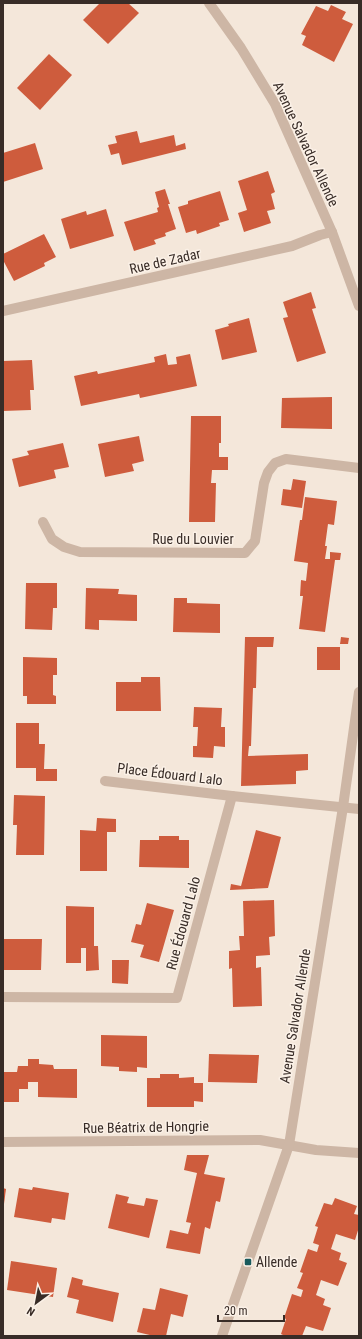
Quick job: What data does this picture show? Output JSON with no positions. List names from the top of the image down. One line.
{"streets":{"street":["Avenue Salvador Allende","Rue de Zadar","Rue du Louvier","Place Édouard Lalo","Rue Édouard Lalo","Rue Béatrix de Hongrie"]},"crossings":[["Avenue Salvador Allende","Rue de Zadar"],["Avenue Salvador Allende","Rue Béatrix de Hongrie"],["Place Édouard Lalo","Rue Édouard Lalo"]],"places":{"transit":["Allende"]},"scale_bar":"20 m","north":"bottom left"}
